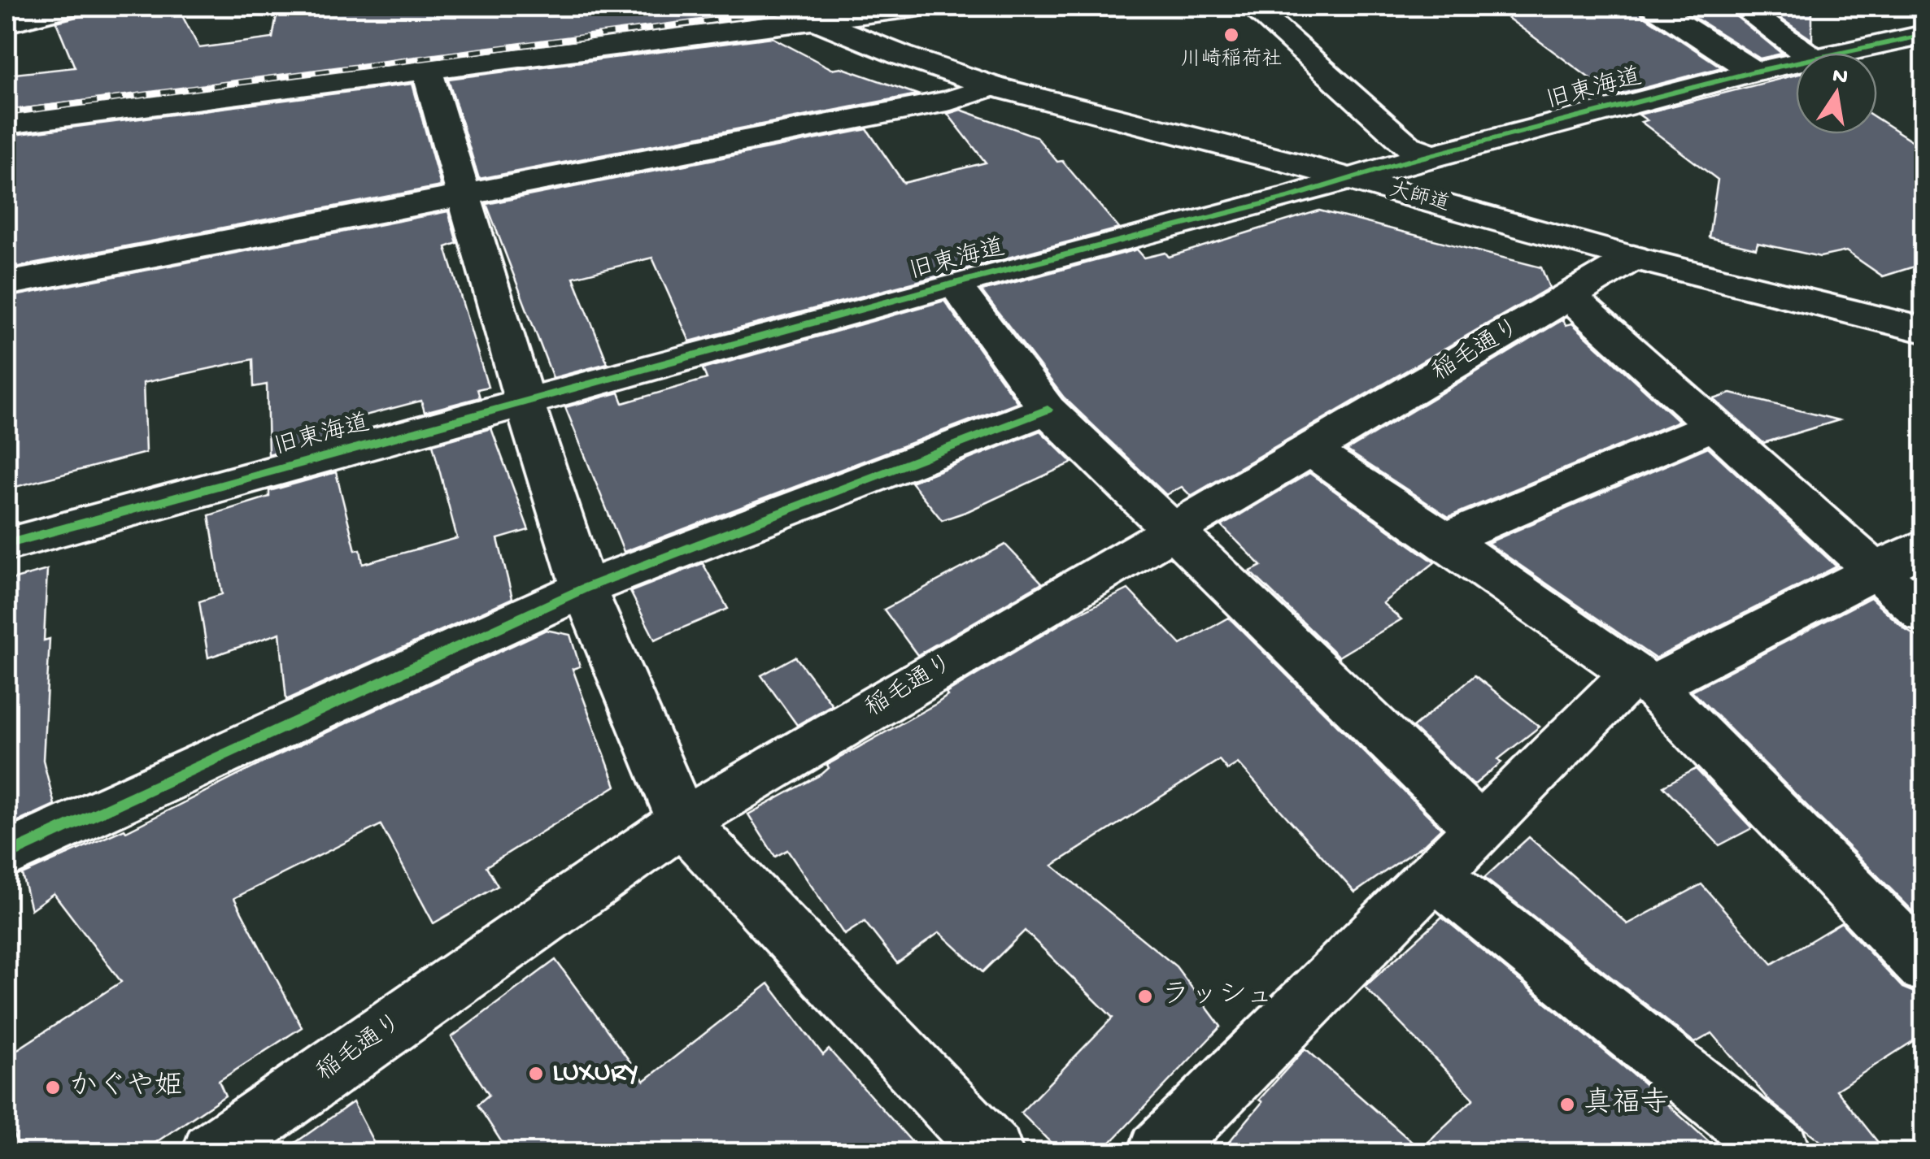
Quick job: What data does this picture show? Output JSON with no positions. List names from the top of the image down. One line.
{"streets":{"main road":["旧東海道","大師道","稲毛通り"]},"crossings":[["旧東海道","大師道"],["大師道","稲毛通り"]],"places":["川崎稲荷社","ラッシュ","LUXURY","かぐや姫","真福寺"],"north":"top"}
